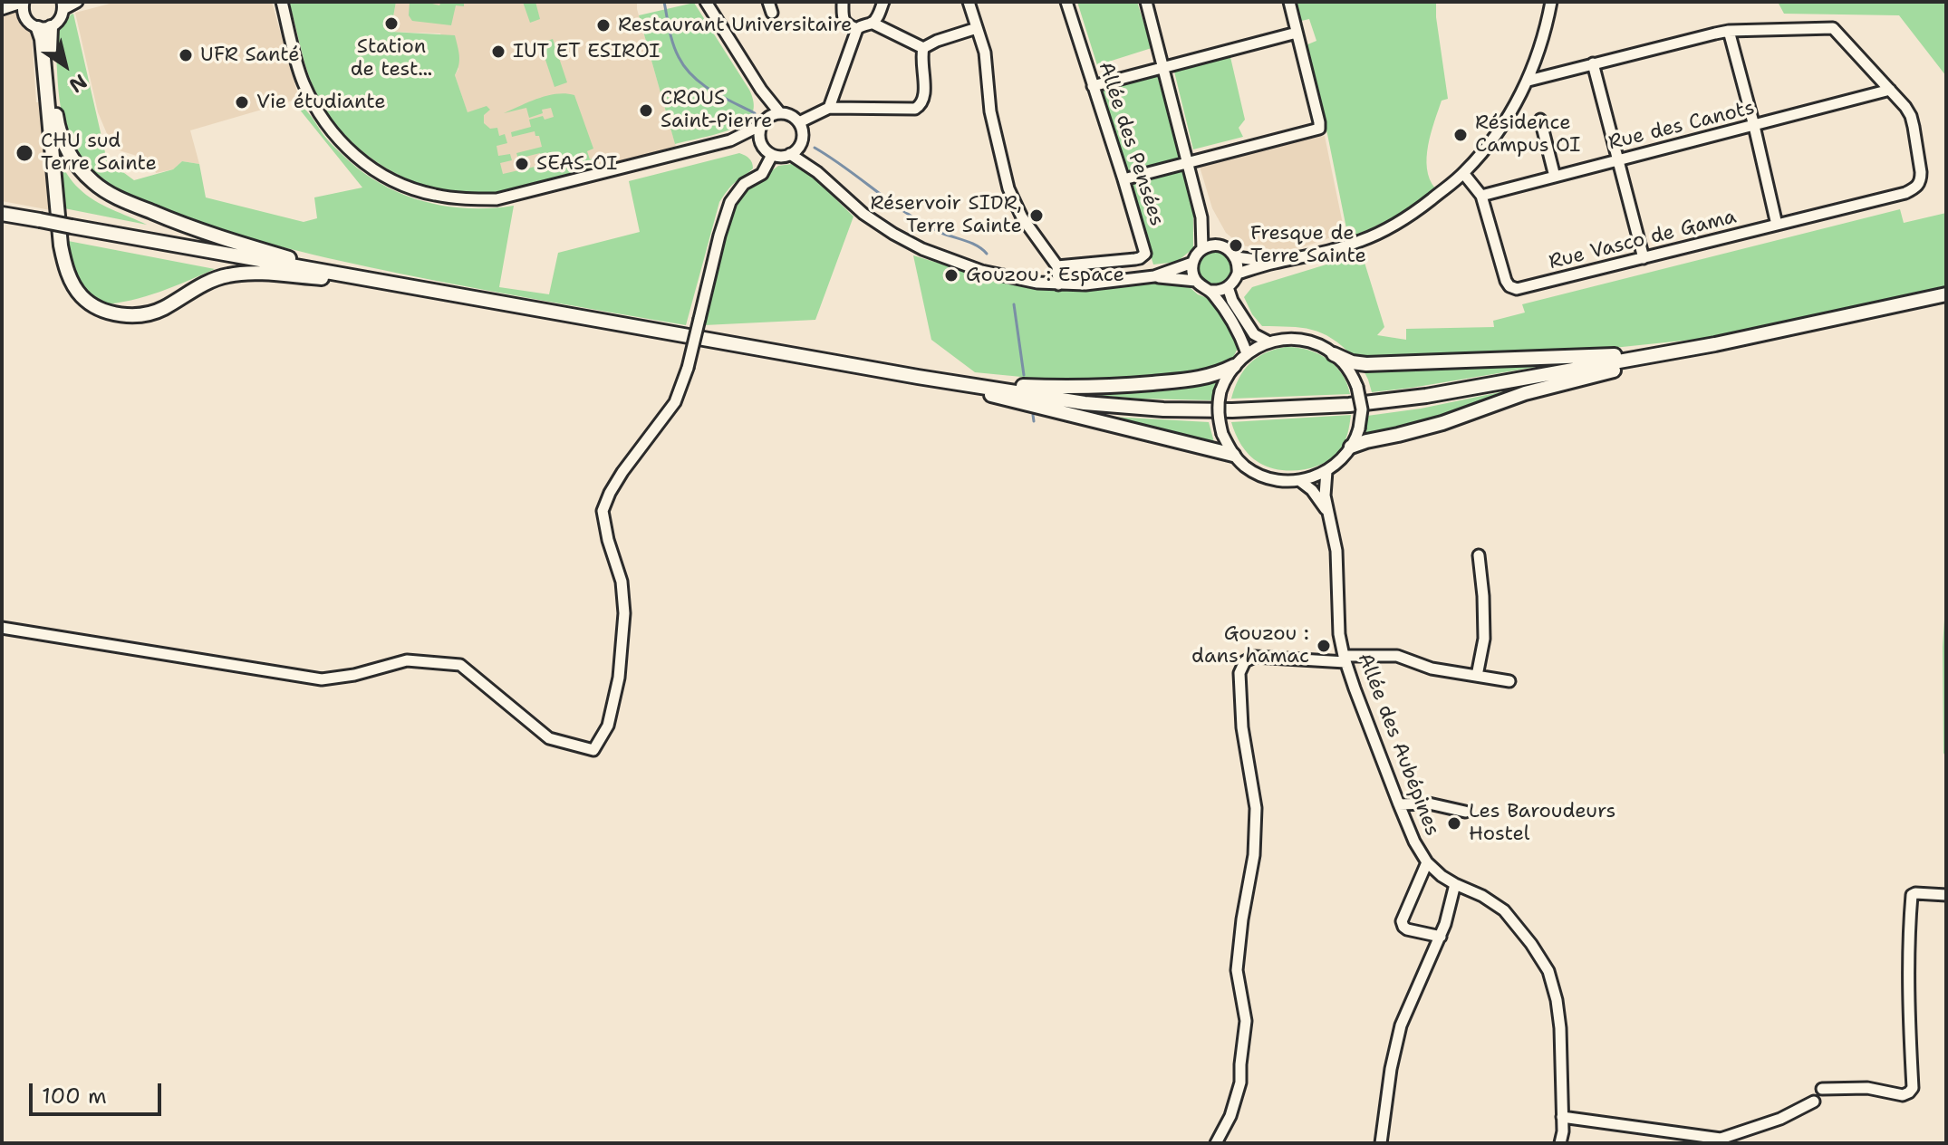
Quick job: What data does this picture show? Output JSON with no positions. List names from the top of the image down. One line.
{"streets":{"street":["Rue des Canots","Allée des Pensées","Rue Vasco de Gama","Allée des Aubépines"]},"crossings":[["Rue des Canots","Rue Vasco de Gama"]],"places":["Station de test...","Restaurant Universitaire","IUT ET ESIROI","UFR Santé","Vie étudiante","CROUS Saint-Pierre","Résidence Campus OI","CHU sud Terre Sainte","SEAS-OI","Réservoir SIDR, Terre Sainte","Fresque de Terre Sainte","Gouzou : Espace","Gouzou : dans hamac","Les Baroudeurs Hostel"],"scale_bar":"100 m","north":"bottom right"}
